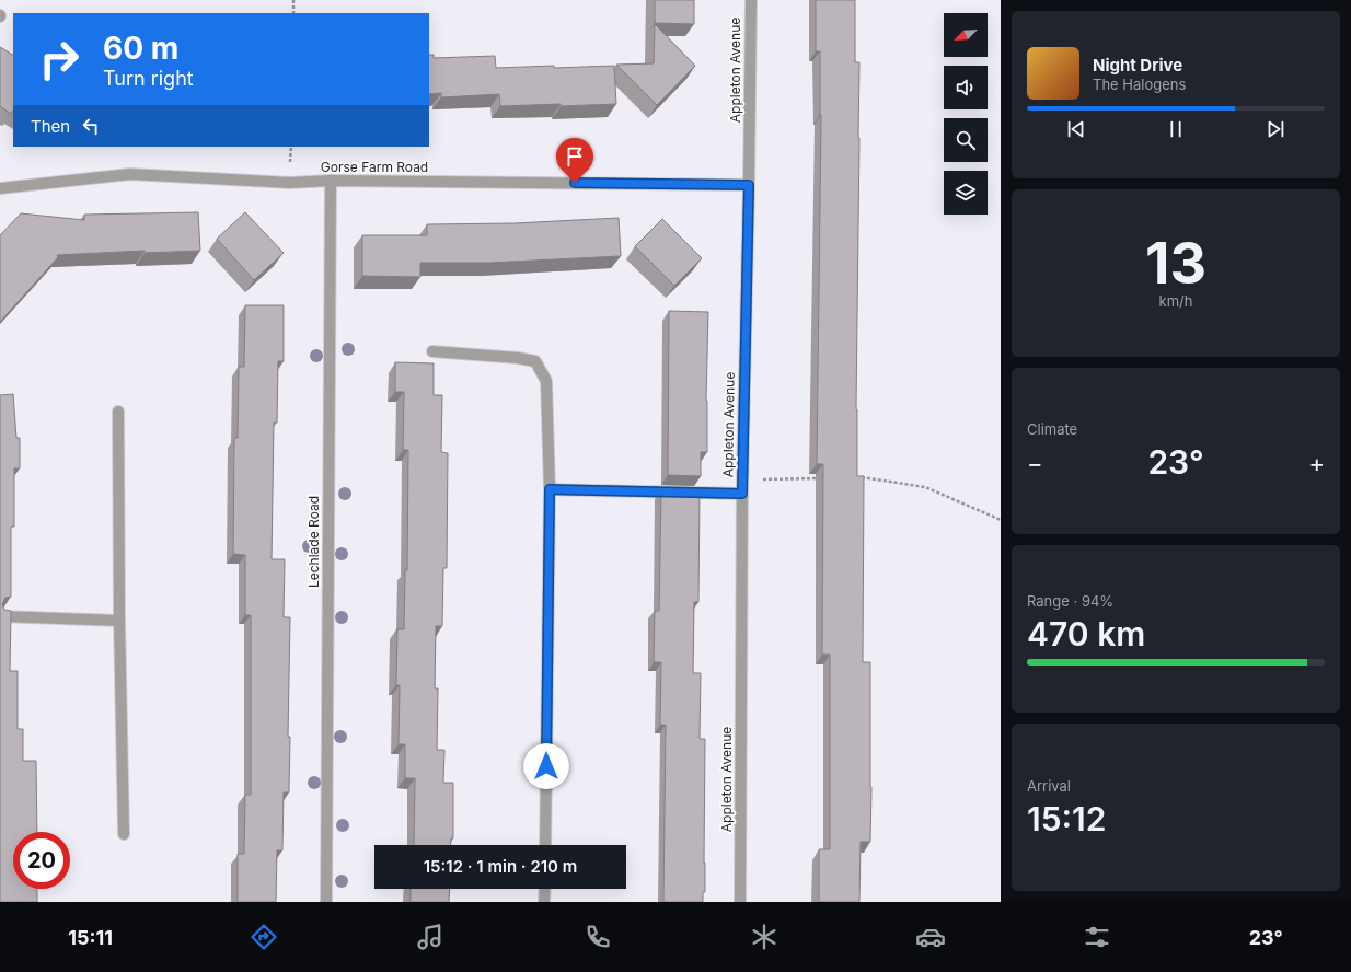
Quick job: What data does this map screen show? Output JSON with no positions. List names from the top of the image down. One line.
{"streets":{"street":["Appleton Avenue","Gorse Farm Road","Lechlade Road"]},"crossings":[["Appleton Avenue","Gorse Farm Road"],["Gorse Farm Road","Lechlade Road"]],"north":"bottom left","page":{"turn":["60 m","Turn right"],"song":["Night Drive","The Halogens"],"then":"Then","tile":[["13","km/h"],"Climate",["Range · 94%","470 km"],["Arrival","15:12"]],"heat":["−","23°","+"],"limit":"20","trip":"15:12 · 1 min · 210 m","tabs":["15:11","23°"]}}
